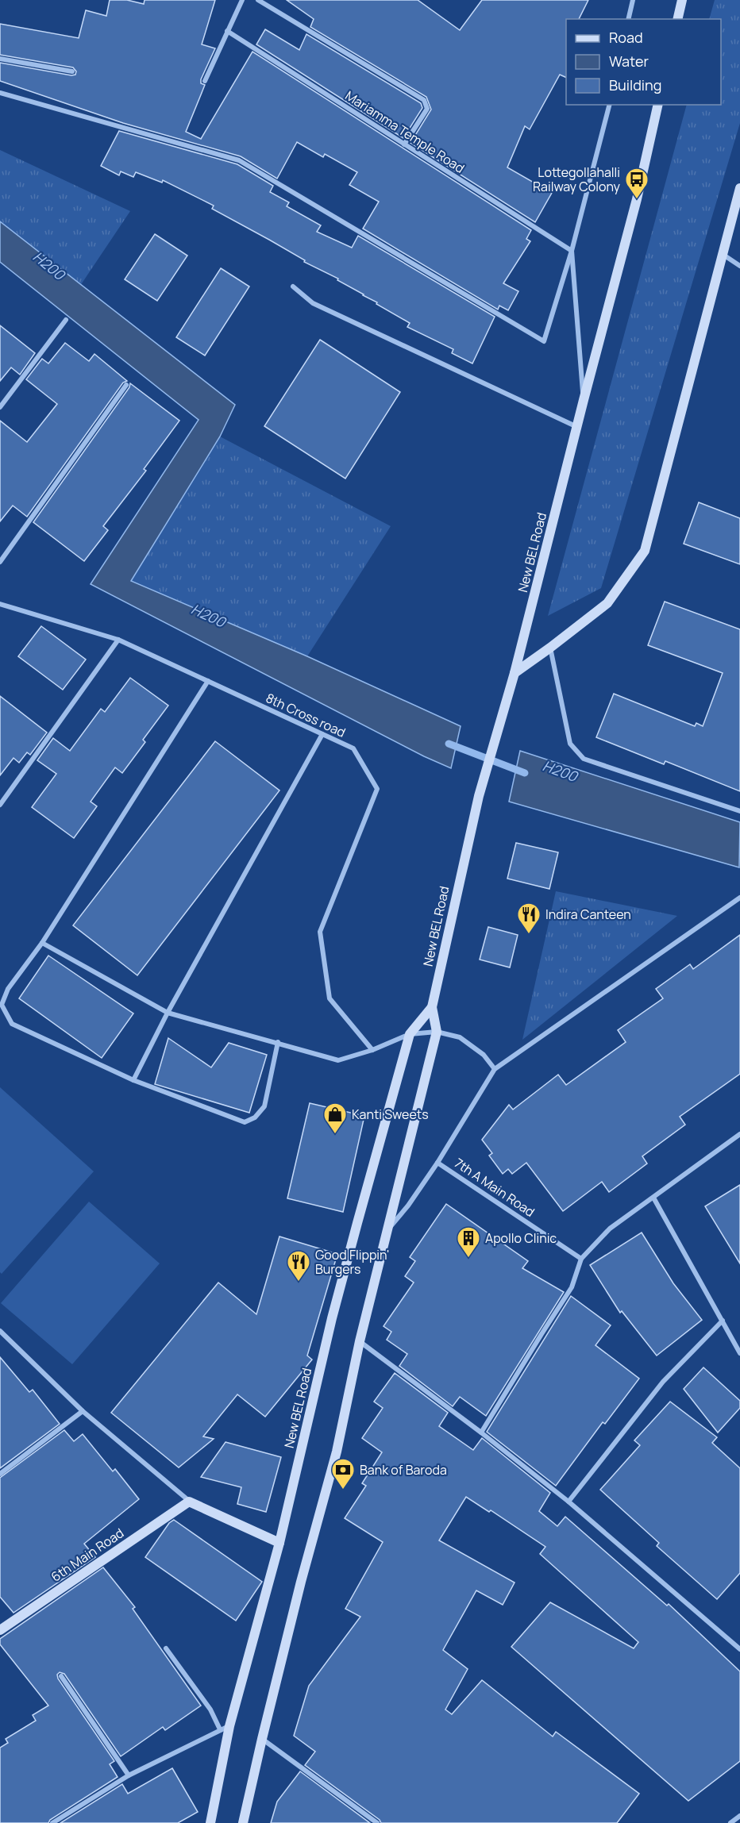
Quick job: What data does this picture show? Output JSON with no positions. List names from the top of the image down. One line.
{"streets":{"main road":["New BEL Road","6th Main Road"],"street":["Mariamma Temple Road","8th Cross road","7th A Main Road"]},"water":["H200"],"places":{"bus stop":["Lottegollahalli Railway Colony"],"restaurant":["Indira Canteen","Good Flippin' Burgers"],"shop":["Kanti Sweets"],"building":["Apollo Clinic"],"bank":["Bank of Baroda"]},"legend":["Road","Water","Building"]}
